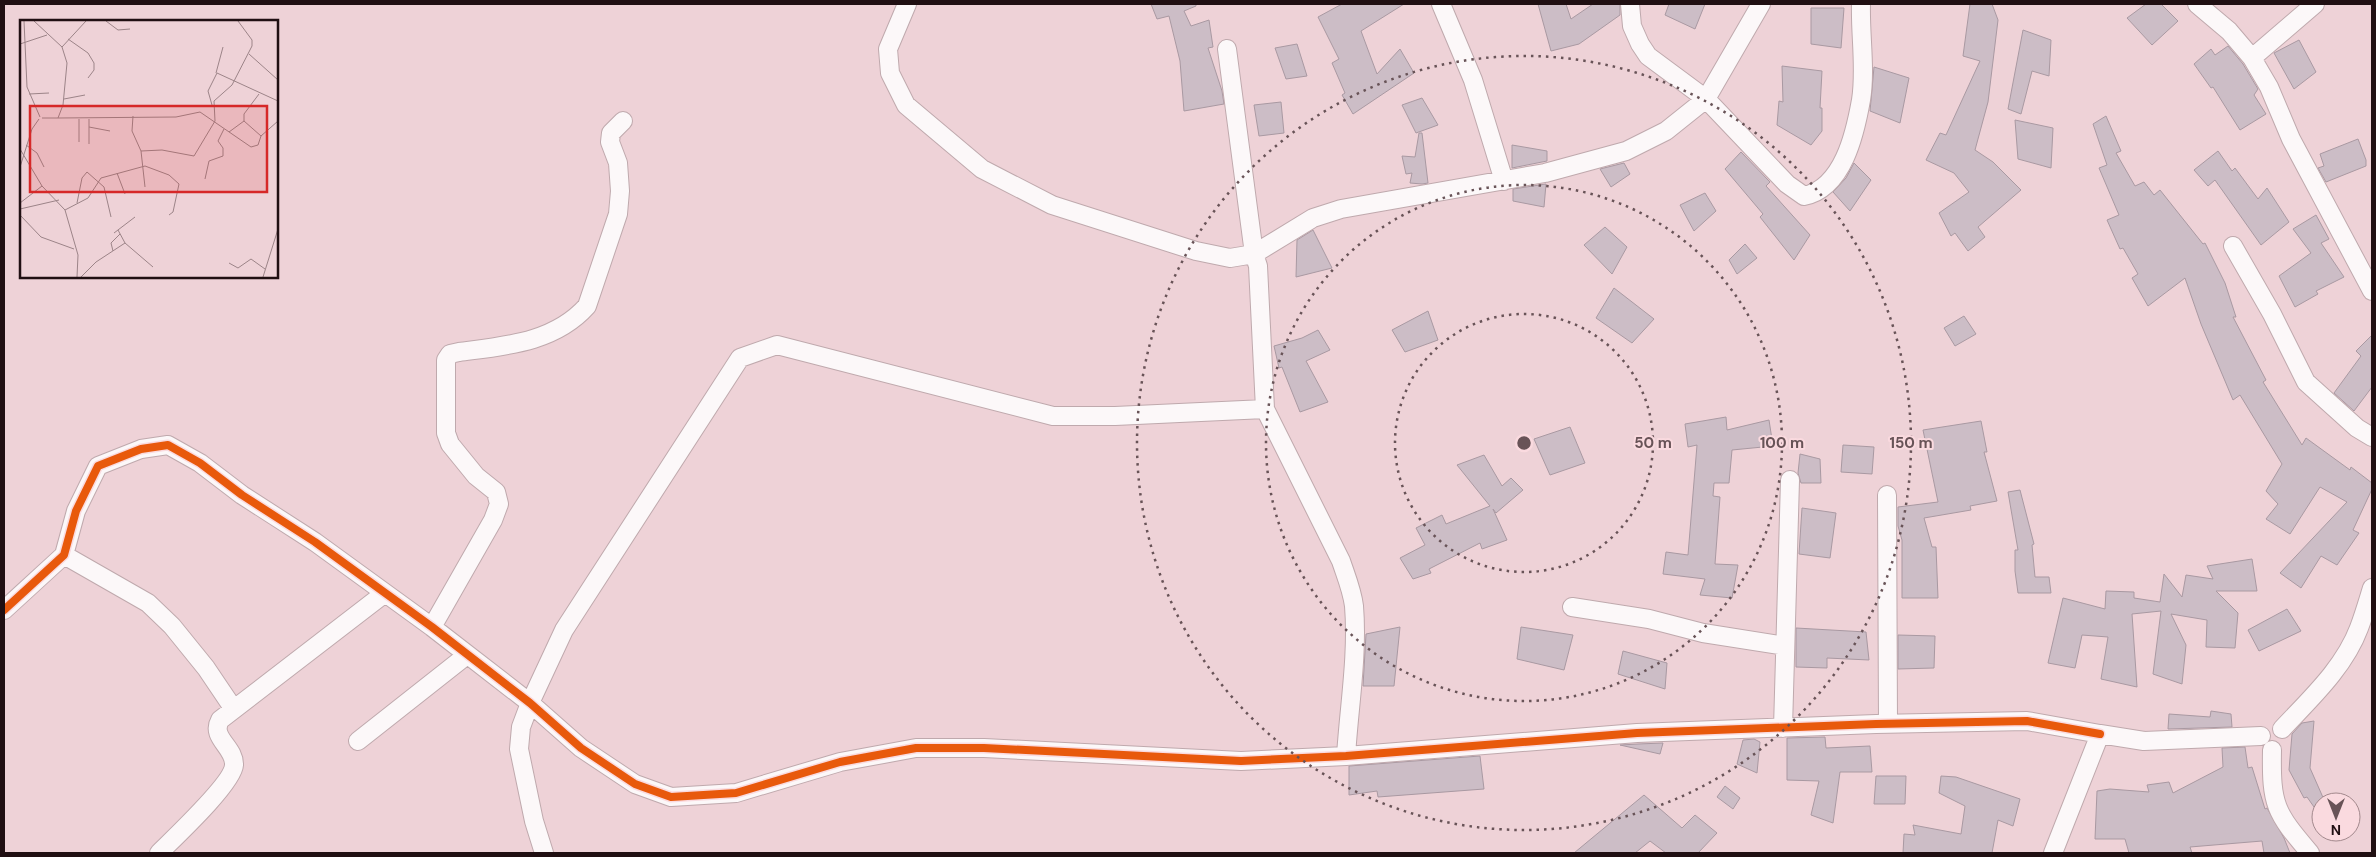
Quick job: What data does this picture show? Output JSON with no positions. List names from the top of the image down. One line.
{"north":"bottom","rings":["50 m","100 m","150 m"]}
